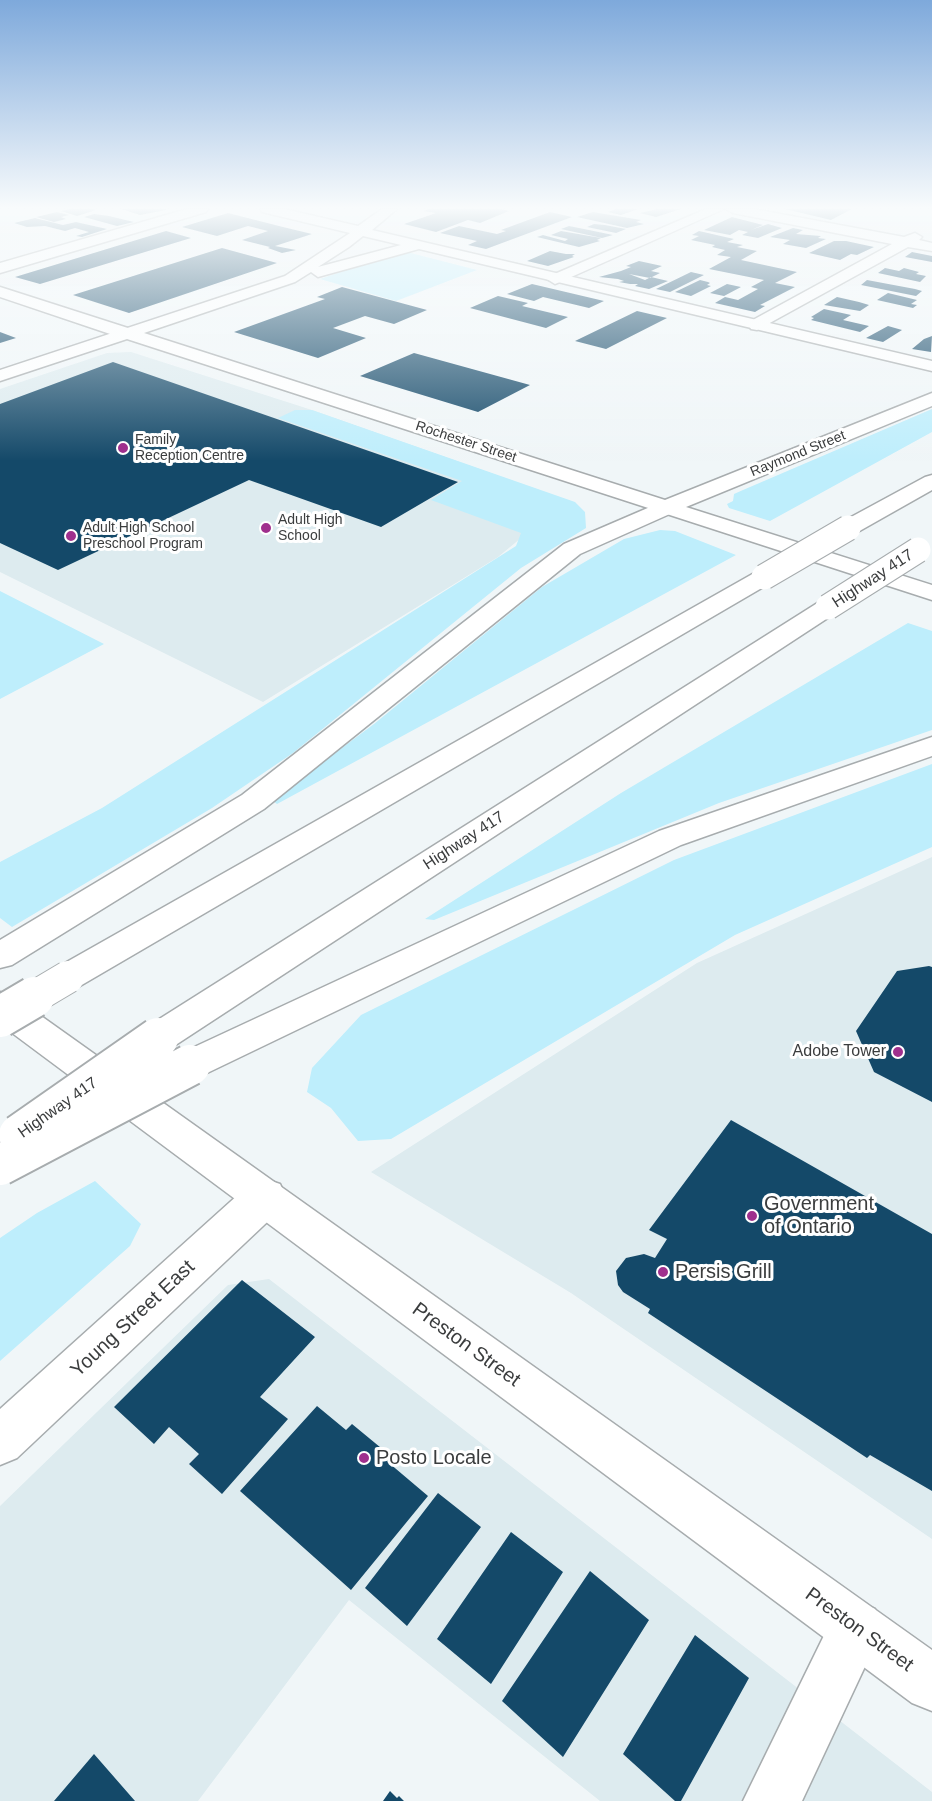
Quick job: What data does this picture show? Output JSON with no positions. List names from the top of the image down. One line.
{"streets":{"main road":["Rochester Street","Raymond Street","Highway 417","Young Street East","Preston Street"]},"crossings":[["Rochester Street","Raymond Street"],["Young Street East","Preston Street"]],"places":["Family Reception Centre","Adult High School","Adult High School Preschool Program","Adobe Tower","Government of Ontario","Persis Grill","Posto Locale"]}
